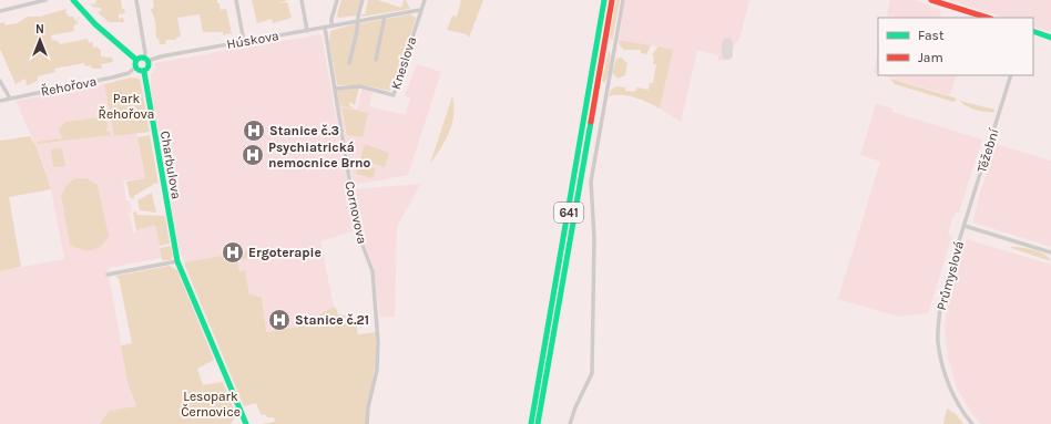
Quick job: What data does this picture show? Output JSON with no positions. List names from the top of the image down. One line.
{"streets":{"main road":["Charbulova","641"],"street":["Húskova","Kneslova","Řehořova","Těžební","Cornovova","Průmyslová"]},"crossings":[["Húskova","Kneslova"],["Húskova","Řehořova"],["Húskova","Charbulova"],["Húskova","Cornovova"],["Kneslova","Cornovova"],["Řehořova","Charbulova"],["Těžební","Průmyslová"]],"parks":["Park Řehořova","Lesopark Černovice"],"places":{"hospital":["Stanice č.3","Psychiatrická nemocnice Brno","Ergoterapie","Stanice č.21"]},"legend":["Fast","Jam"],"north":"top"}
